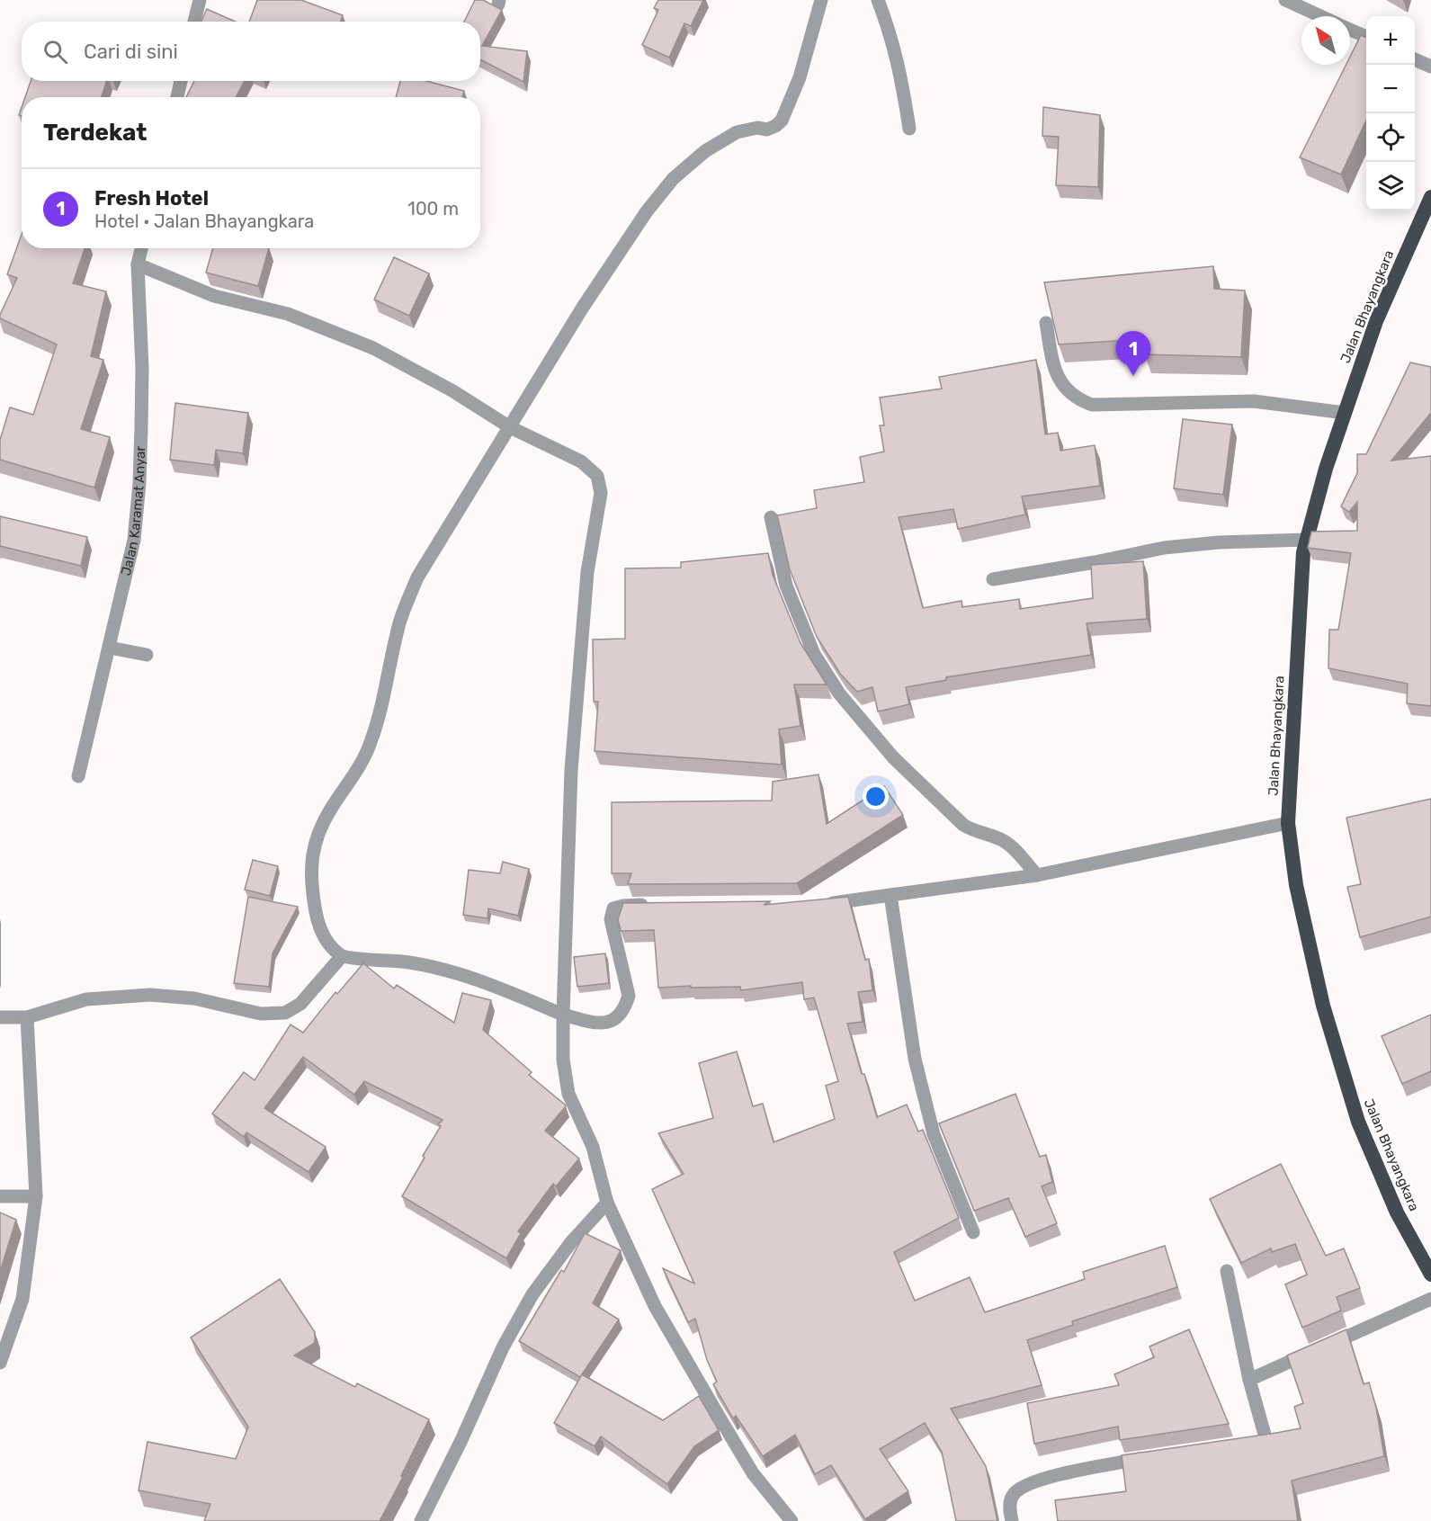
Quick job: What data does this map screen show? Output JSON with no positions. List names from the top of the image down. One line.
{"streets":{"highway":["Jalan Bhayangkara"],"street":["Jalan Karamat Anyar"]},"north":"top left","page":{"map_buttons":["+","−"],"search":"Cari di sini","heading":"Terdekat","list":[{"mark":"1","name":"Fresh Hotel","note":"Hotel · Jalan Bhayangkara","value":"100 m"}],"pins":"1"}}
